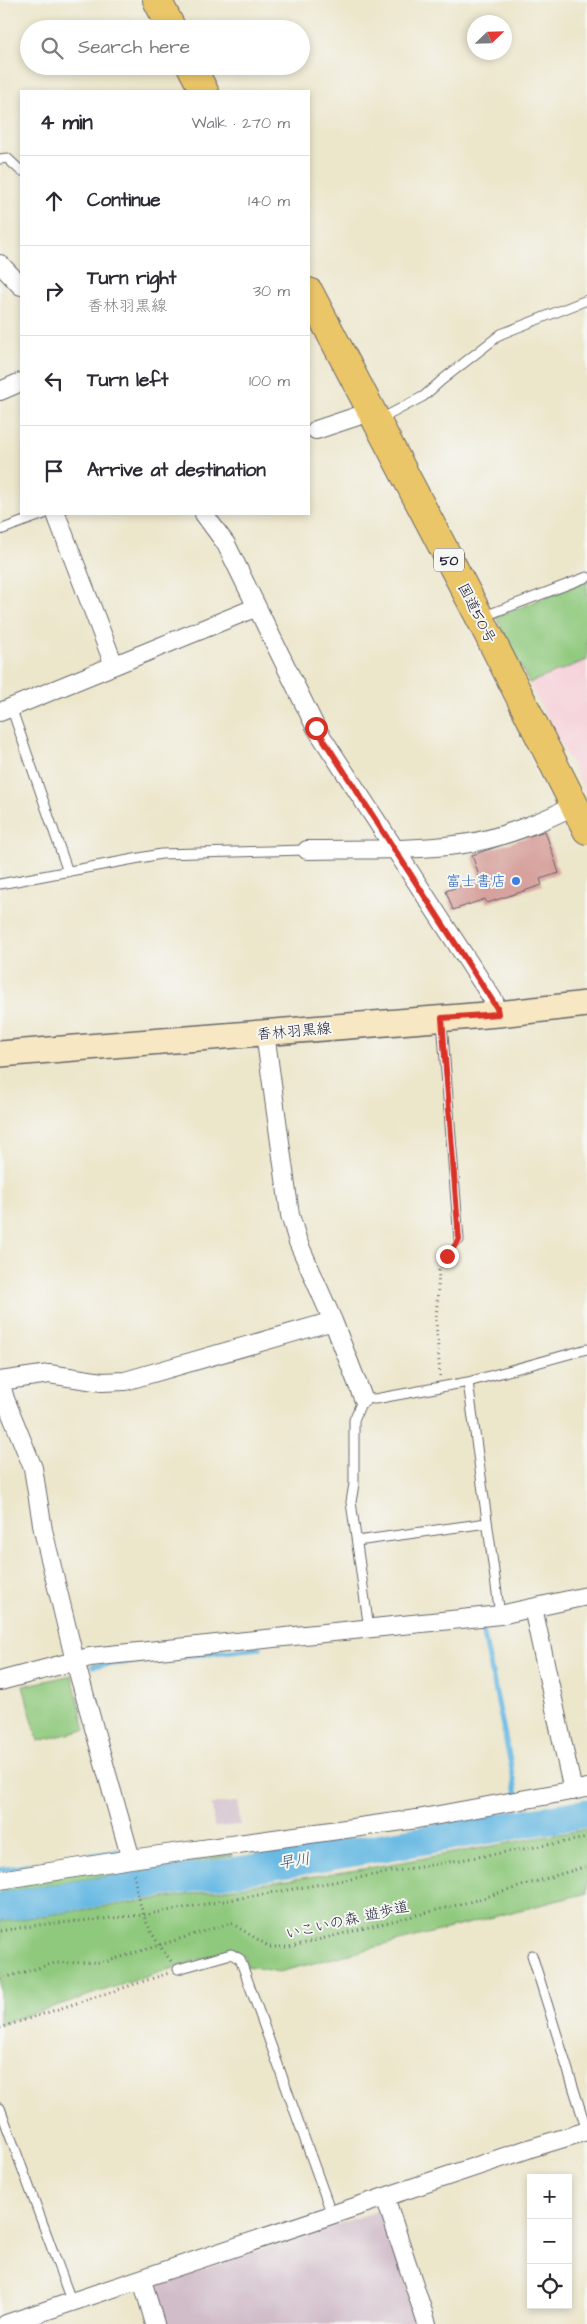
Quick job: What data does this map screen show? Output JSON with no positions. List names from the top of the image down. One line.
{"streets":{"highway":["50","国道50号"],"main road":["香林羽黒線"],"path":["いこいの森 遊歩道"]},"water":["早川"],"places":["富士書店"],"north":"top right","page":{"search":"Search here","heading":["4 min","Walk · 270 m"],"list":[["Continue","140 m"],["Turn right","香林羽黒線","30 m"],["Turn left","100 m"],"Arrive at destination"],"map_buttons":["+","−"]}}
